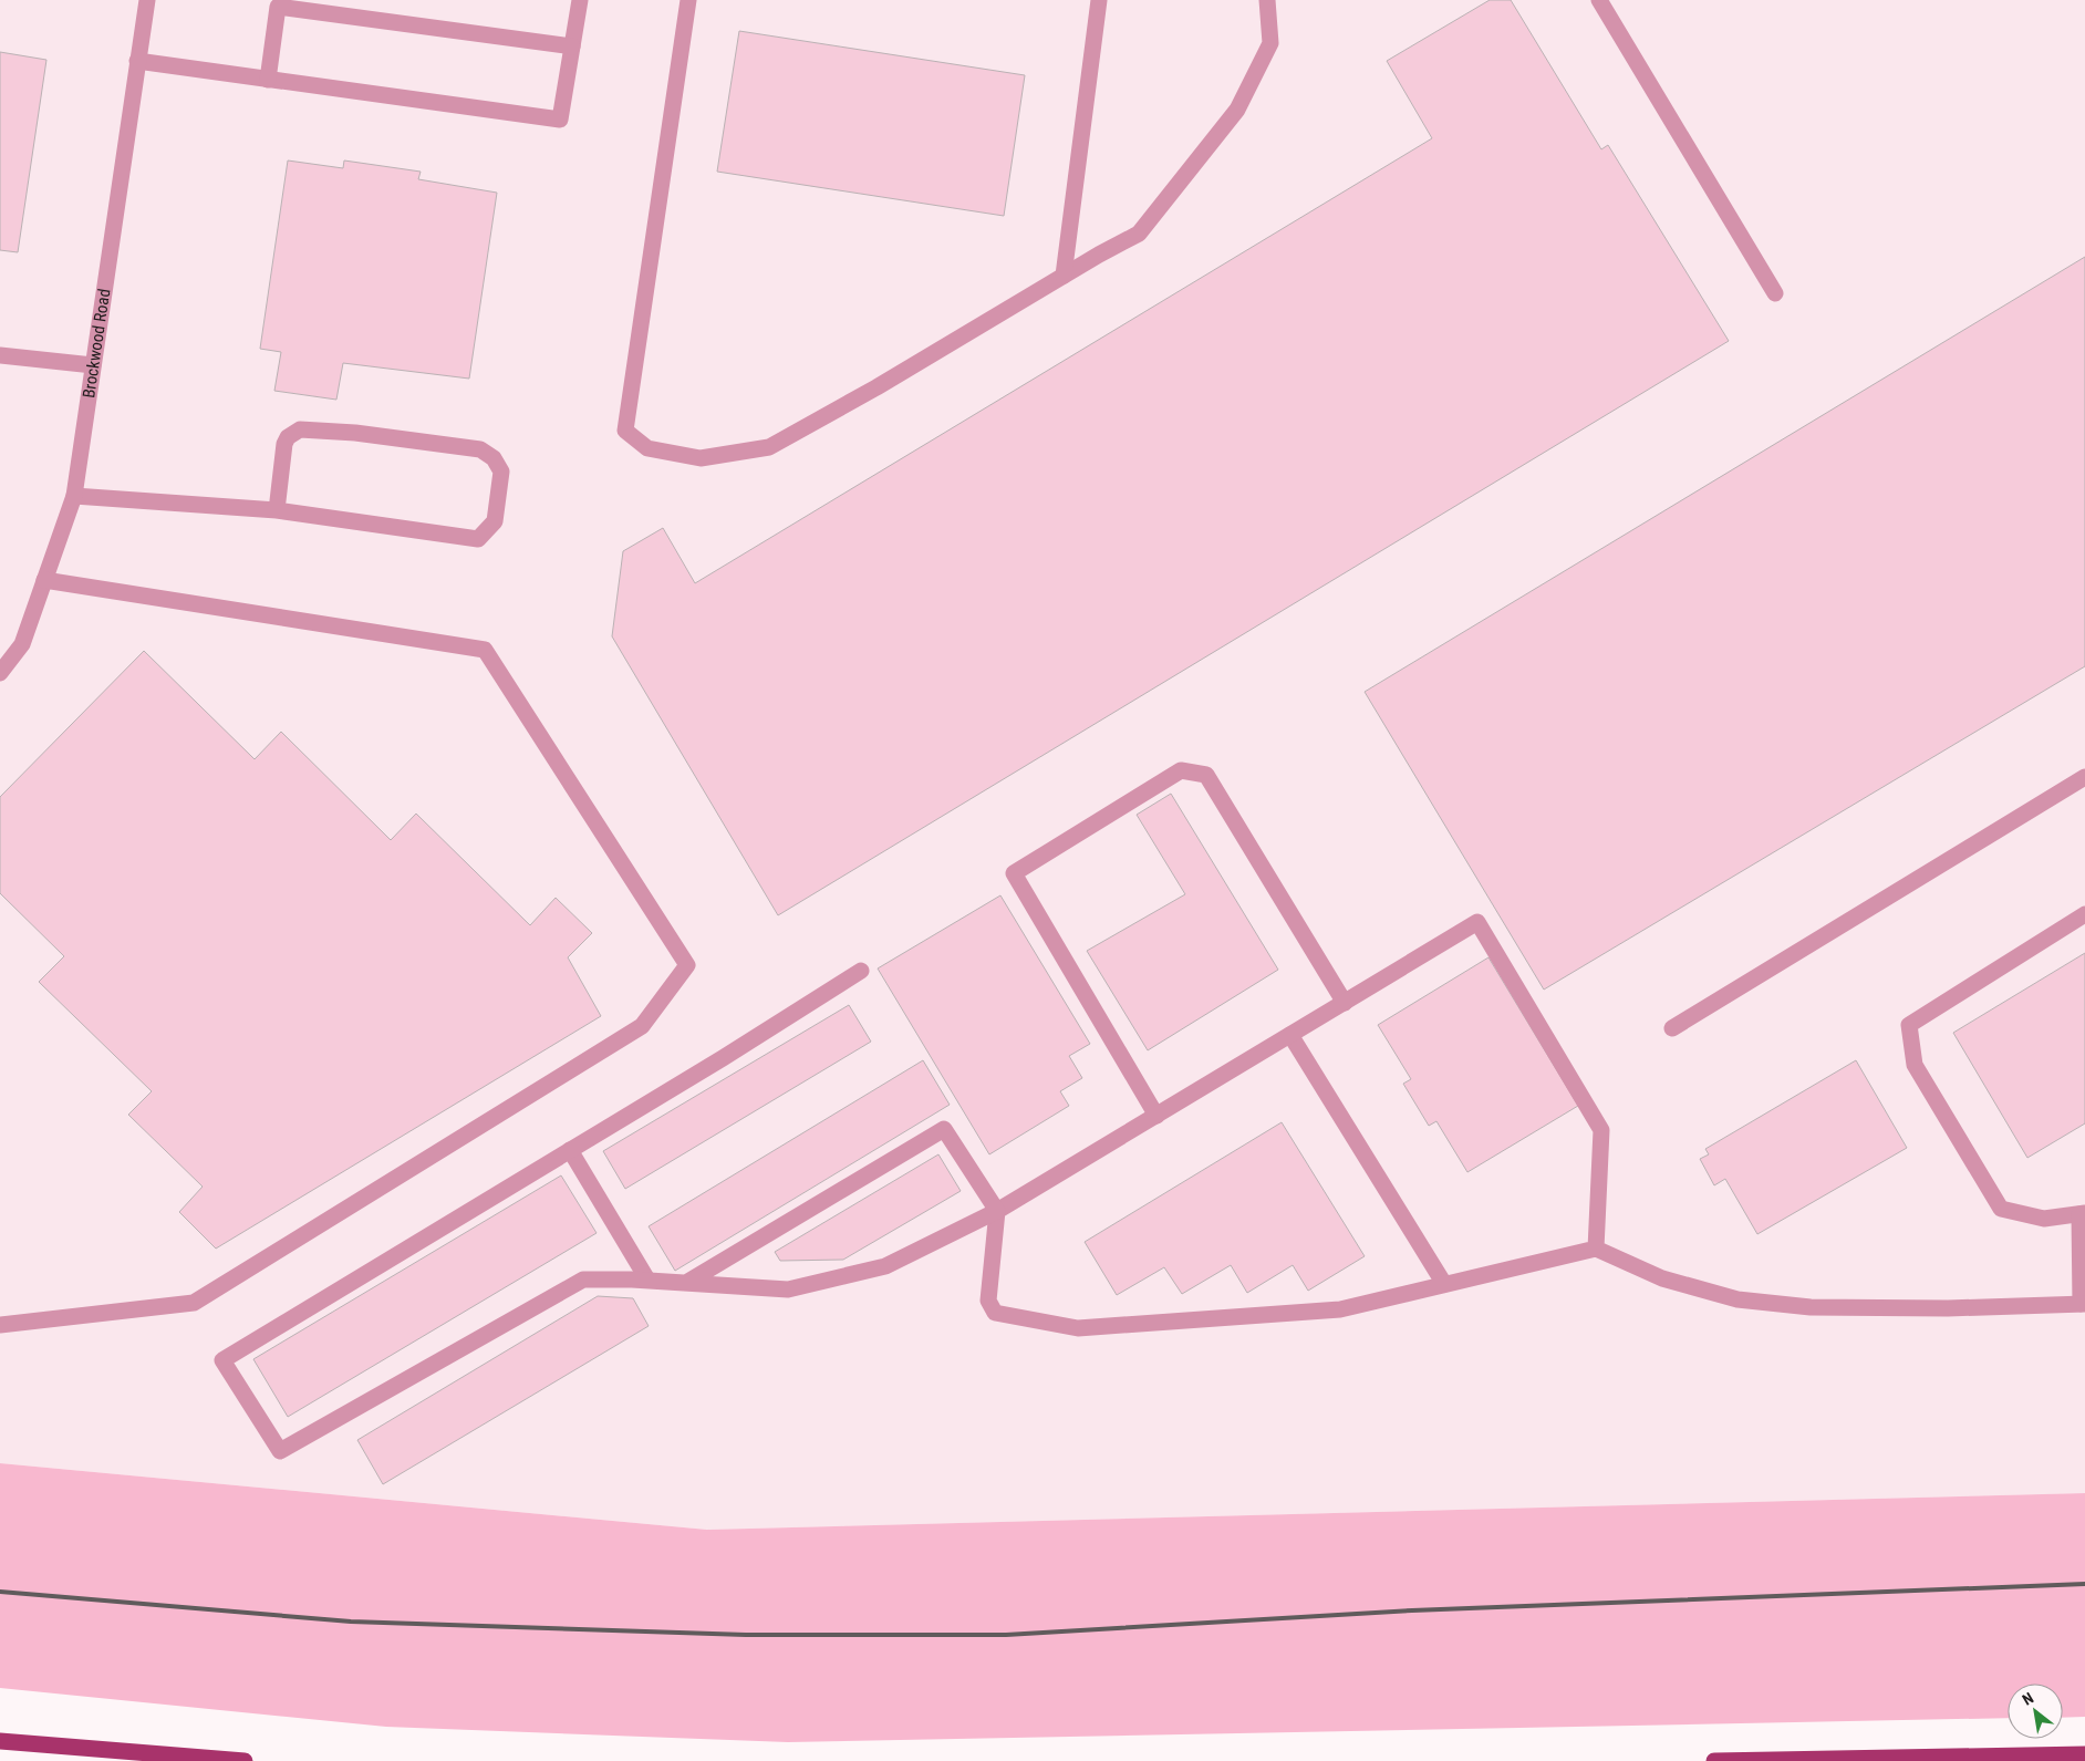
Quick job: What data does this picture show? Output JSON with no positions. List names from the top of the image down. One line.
{"streets":{"street":["Brockwood Road"]},"north":"top left"}
